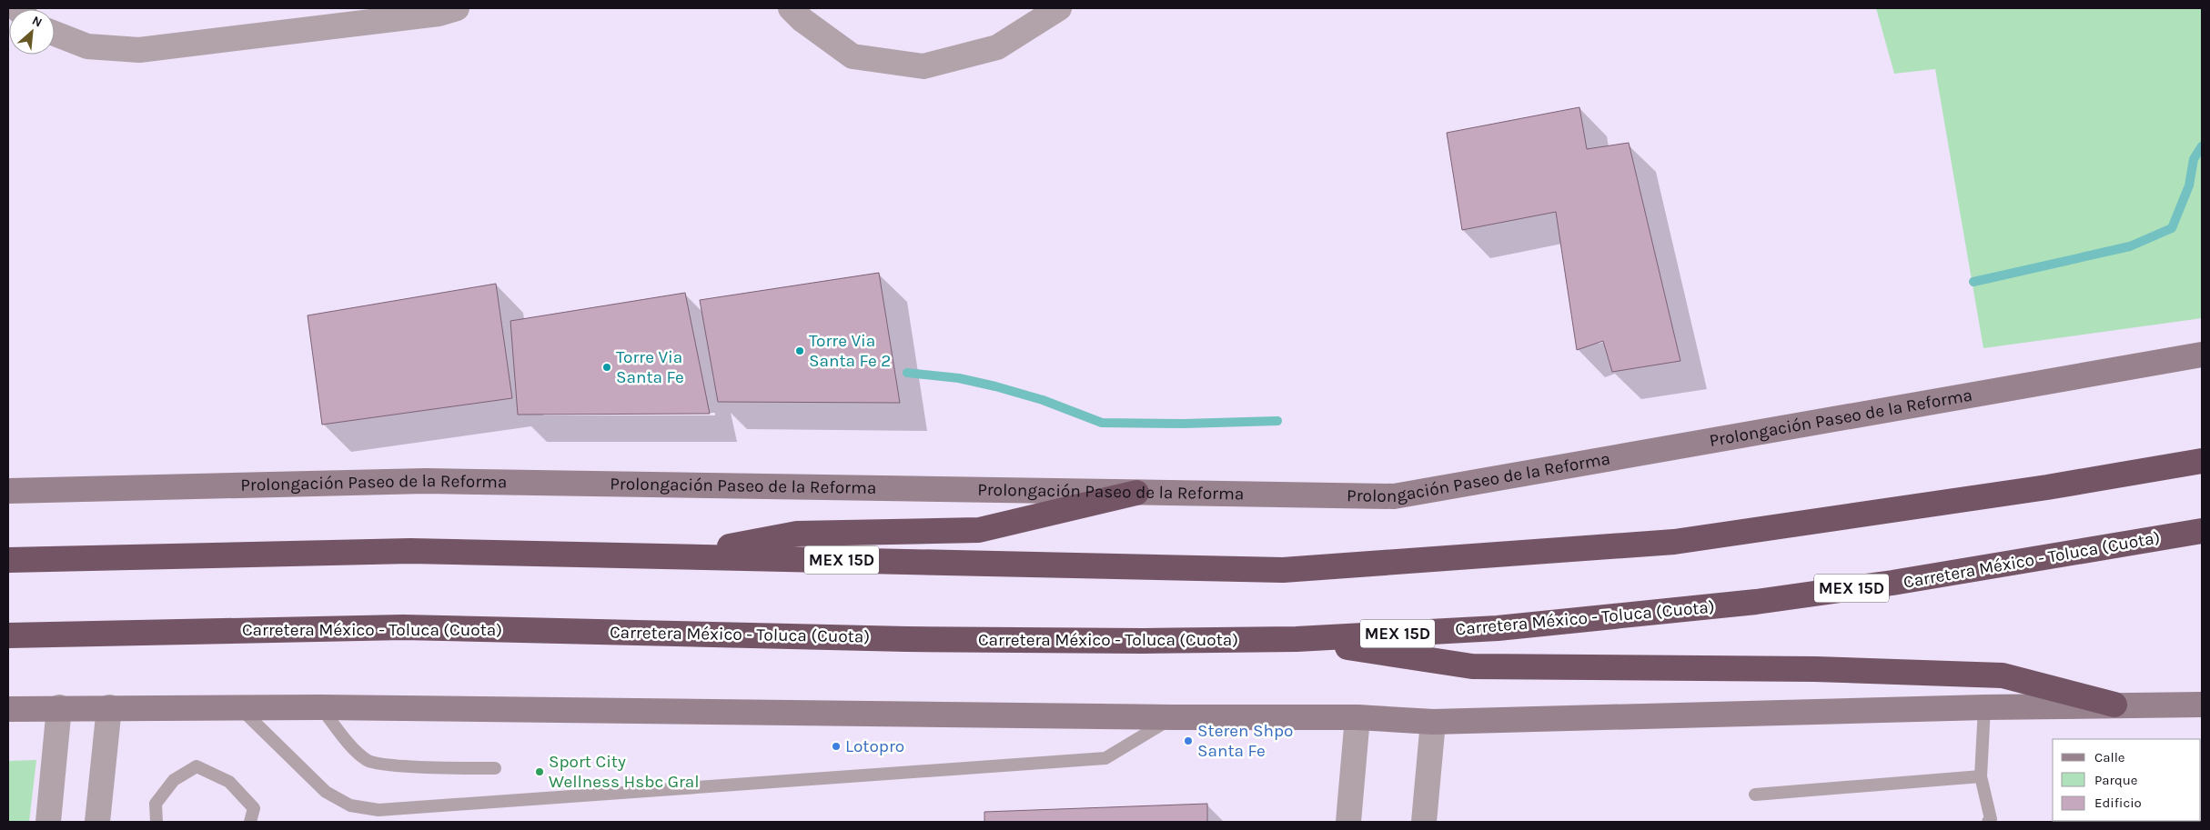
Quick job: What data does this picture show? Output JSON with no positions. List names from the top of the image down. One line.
{"streets":{"highway":["MEX 15D","Carretera México - Toluca (Cuota)"],"main road":["Prolongación Paseo de la Reforma"]},"places":["Torre Via Santa Fe 2","Torre Via Santa Fe","Steren Shpo Santa Fe","Lotopro","Sport City Wellness Hsbc Gral"],"legend":["Calle","Parque","Edificio"],"north":"top right"}
